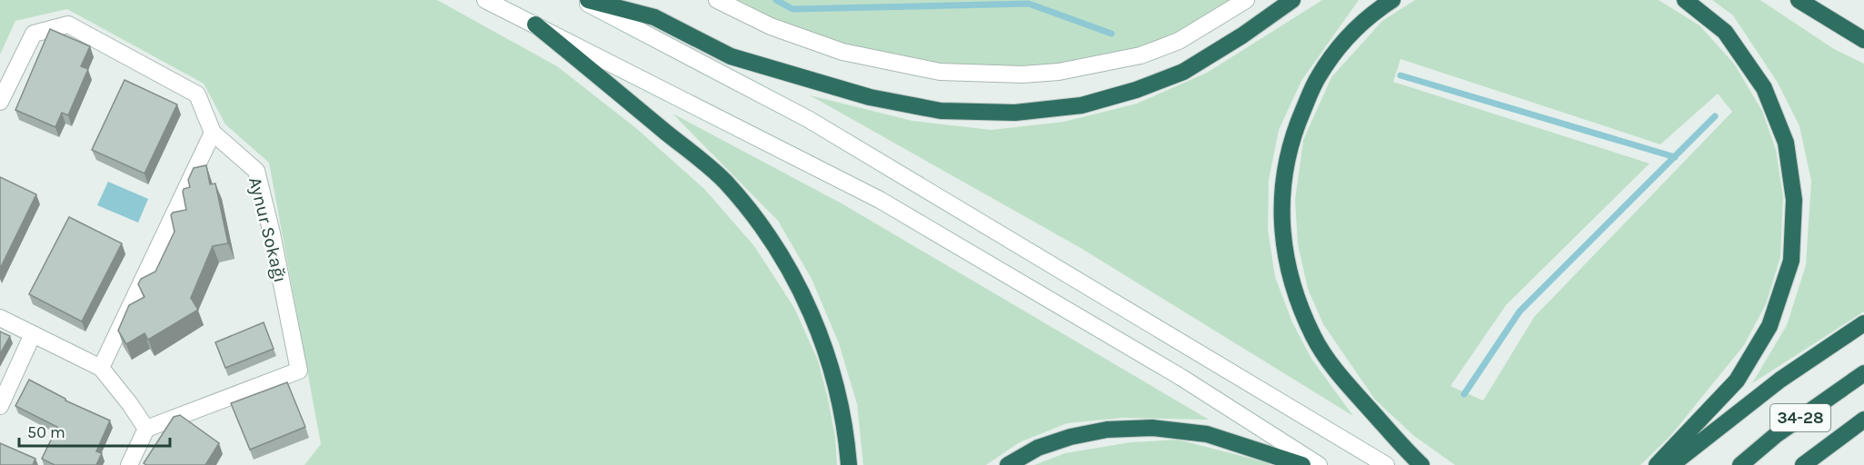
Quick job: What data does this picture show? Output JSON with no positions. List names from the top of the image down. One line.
{"streets":{"highway":["34-28"],"main road":["Aynur Sokağı"]},"scale_bar":"50 m"}
